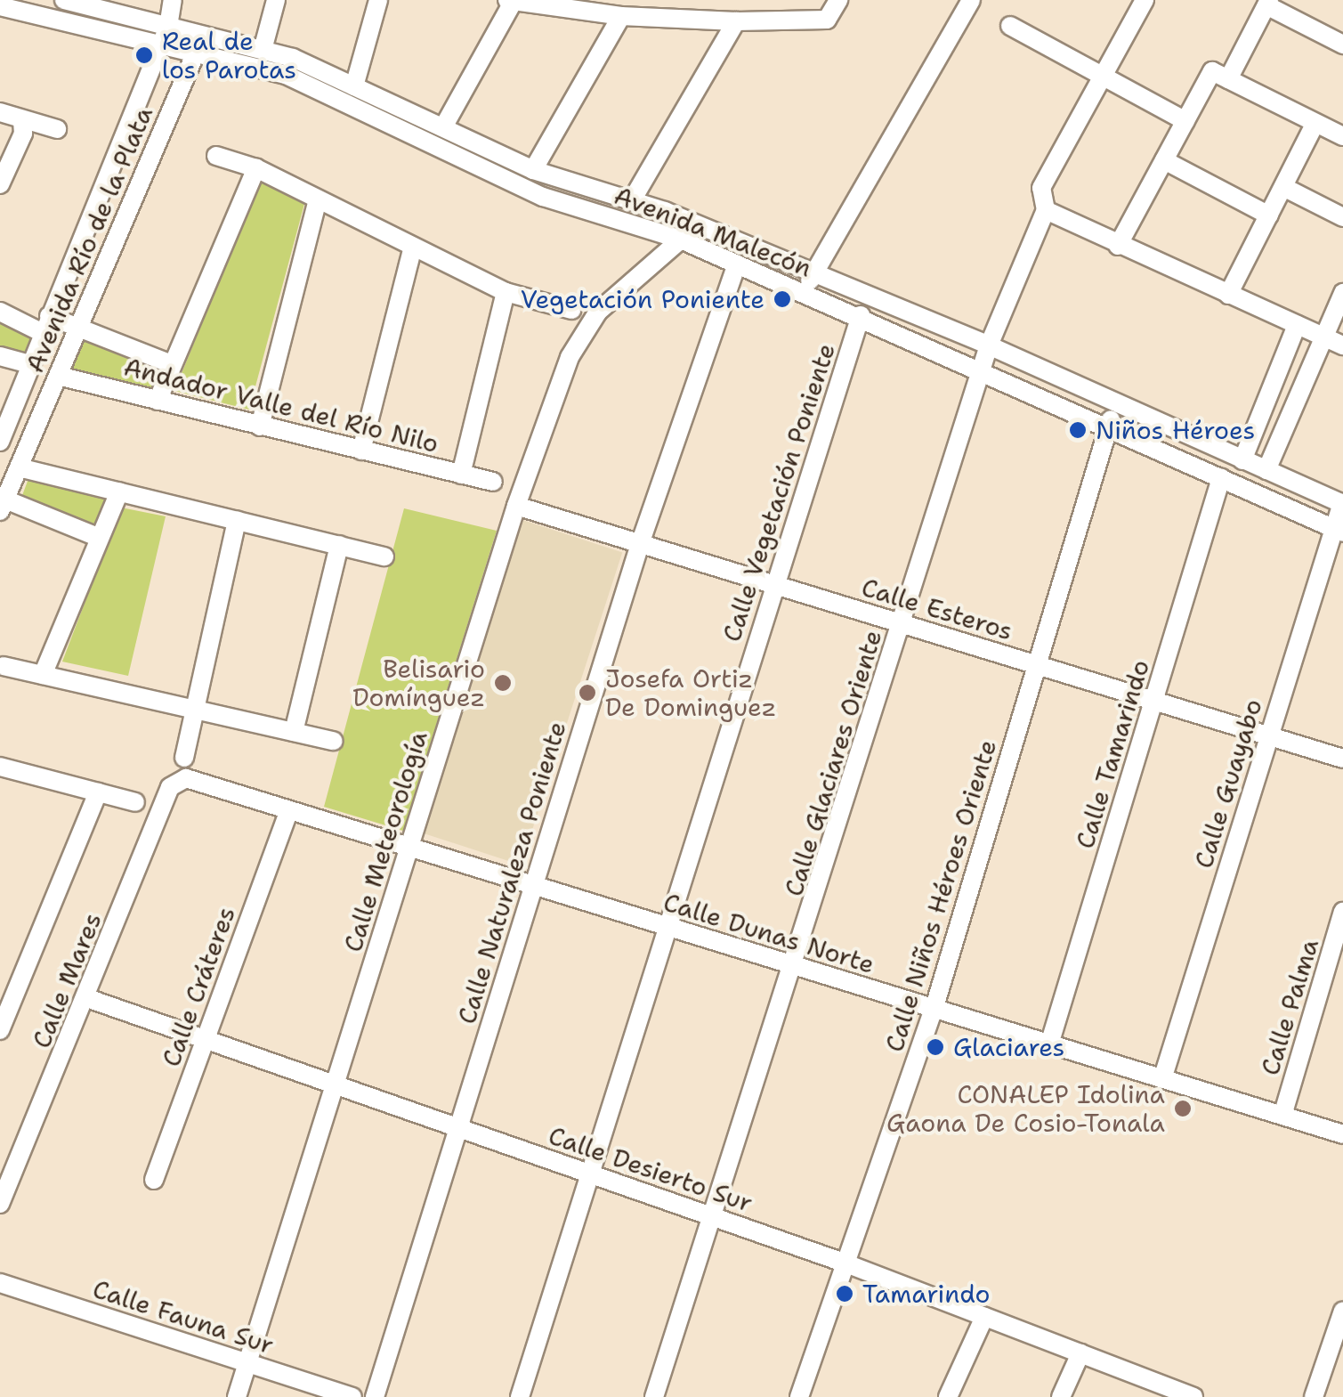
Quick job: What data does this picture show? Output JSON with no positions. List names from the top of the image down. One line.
{"streets":{"street":["Avenida Malecón","Avenida Río de la Plata","Andador Valle del Río Nilo","Calle Vegetación Poniente","Calle Esteros","Calle Tamarindo","Calle Glaciares Oriente","Calle Guayabo","Calle Meteorología","Calle Naturaleza Poniente","Calle Niños Héroes Oriente","Calle Dunas Norte","Calle Mares","Calle Cráteres","Calle Palma","Calle Desierto Sur","Calle Fauna Sur"]},"crossings":[["Avenida Malecón","Avenida Río de la Plata"],["Avenida Malecón","Calle Vegetación Poniente"],["Avenida Malecón","Calle Tamarindo"],["Avenida Malecón","Calle Glaciares Oriente"],["Avenida Malecón","Calle Guayabo"],["Avenida Malecón","Calle Meteorología"],["Avenida Malecón","Calle Naturaleza Poniente"],["Avenida Malecón","Calle Niños Héroes Oriente"],["Avenida Río de la Plata","Andador Valle del Río Nilo"],["Calle Vegetación Poniente","Calle Esteros"],["Calle Vegetación Poniente","Calle Dunas Norte"],["Calle Vegetación Poniente","Calle Desierto Sur"],["Calle Esteros","Calle Tamarindo"],["Calle Esteros","Calle Glaciares Oriente"],["Calle Esteros","Calle Guayabo"],["Calle Esteros","Calle Meteorología"],["Calle Esteros","Calle Naturaleza Poniente"],["Calle Esteros","Calle Niños Héroes Oriente"],["Calle Tamarindo","Calle Dunas Norte"],["Calle Glaciares Oriente","Calle Dunas Norte"],["Calle Glaciares Oriente","Calle Desierto Sur"],["Calle Guayabo","Calle Dunas Norte"],["Calle Meteorología","Calle Dunas Norte"],["Calle Meteorología","Calle Desierto Sur"],["Calle Meteorología","Calle Fauna Sur"],["Calle Naturaleza Poniente","Calle Dunas Norte"],["Calle Naturaleza Poniente","Calle Desierto Sur"],["Calle Niños Héroes Oriente","Calle Dunas Norte"],["Calle Niños Héroes Oriente","Calle Desierto Sur"],["Calle Dunas Norte","Calle Mares"],["Calle Dunas Norte","Calle Cráteres"],["Calle Dunas Norte","Calle Palma"],["Calle Mares","Calle Desierto Sur"],["Calle Cráteres","Calle Desierto Sur"]],"places":["Real de los Parotas","Vegetación Poniente","Niños Héroes","Belisario Domínguez","Josefa Ortiz De Dominguez","Glaciares","CONALEP Idolina Gaona De Cosio-Tonala","Tamarindo"]}
